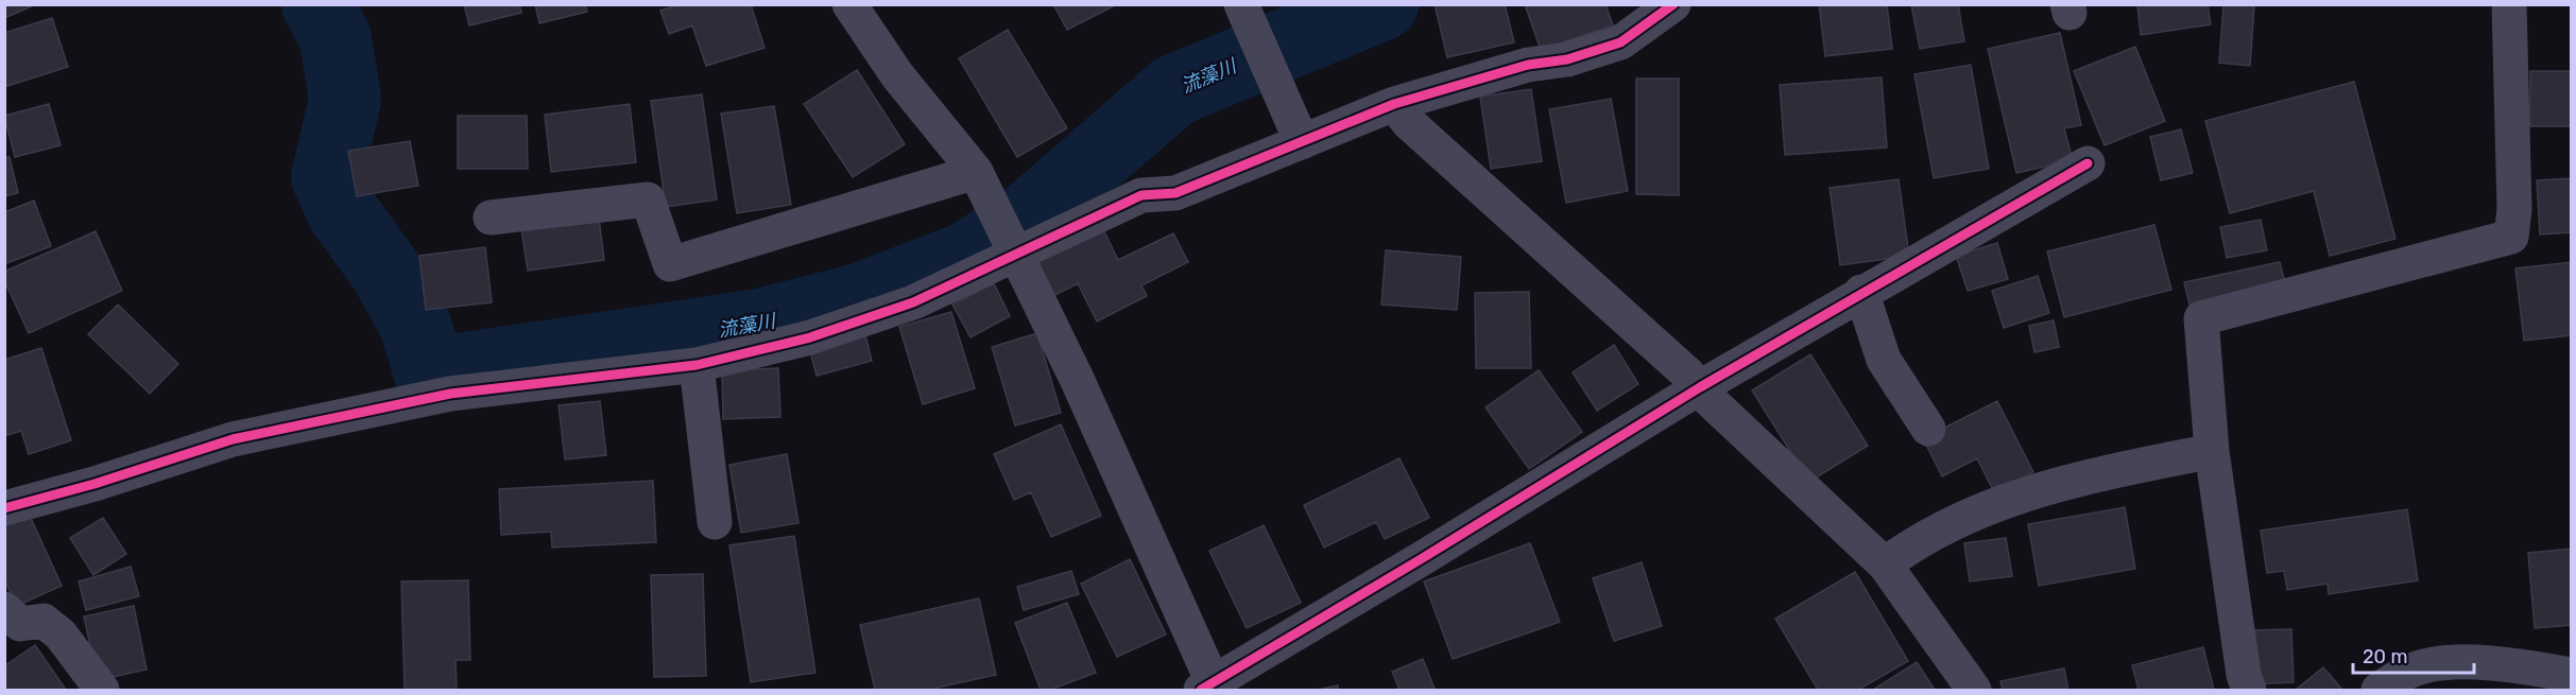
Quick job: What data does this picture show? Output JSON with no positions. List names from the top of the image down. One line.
{"water":["流藻川"],"scale_bar":"20 m"}
